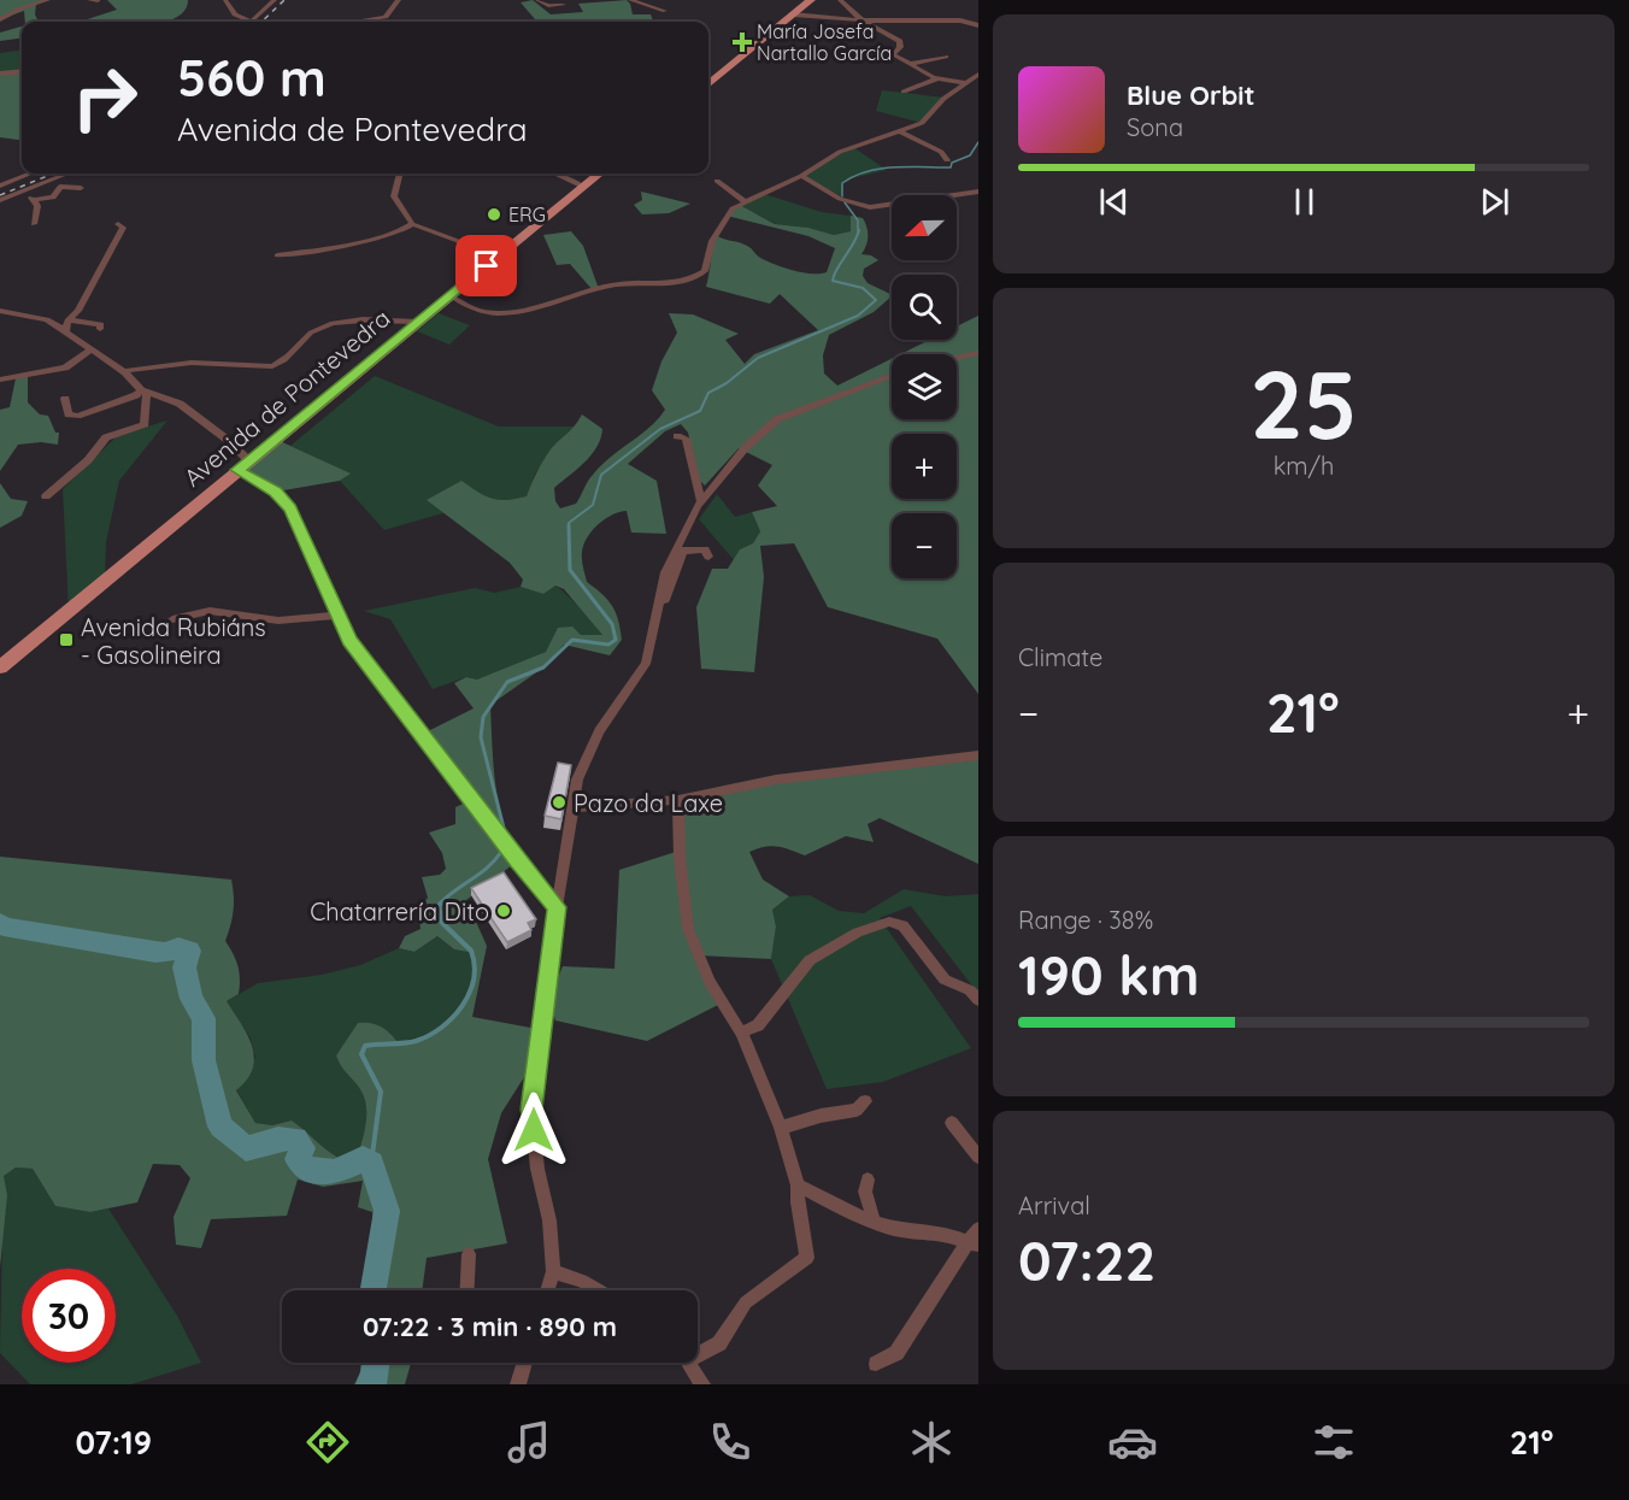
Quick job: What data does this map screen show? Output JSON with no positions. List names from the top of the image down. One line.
{"streets":{"main road":["Avenida de Pontevedra"]},"places":{"health":["María Josefa Nartallo García"],"other":["ERG","Pazo da Laxe","Chatarrería Dito"],"transit":["Avenida Rubiáns - Gasolineira"]},"north":"left","page":{"turn":["560 m","Avenida de Pontevedra"],"song":["Blue Orbit","Sona"],"map_buttons":["+","−"],"tile":[["25","km/h"],"Climate",["Range · 38%","190 km"],["Arrival","07:22"]],"heat":["−","21°","+"],"limit":"30","trip":"07:22 · 3 min · 890 m","tabs":["07:19","21°"]}}
